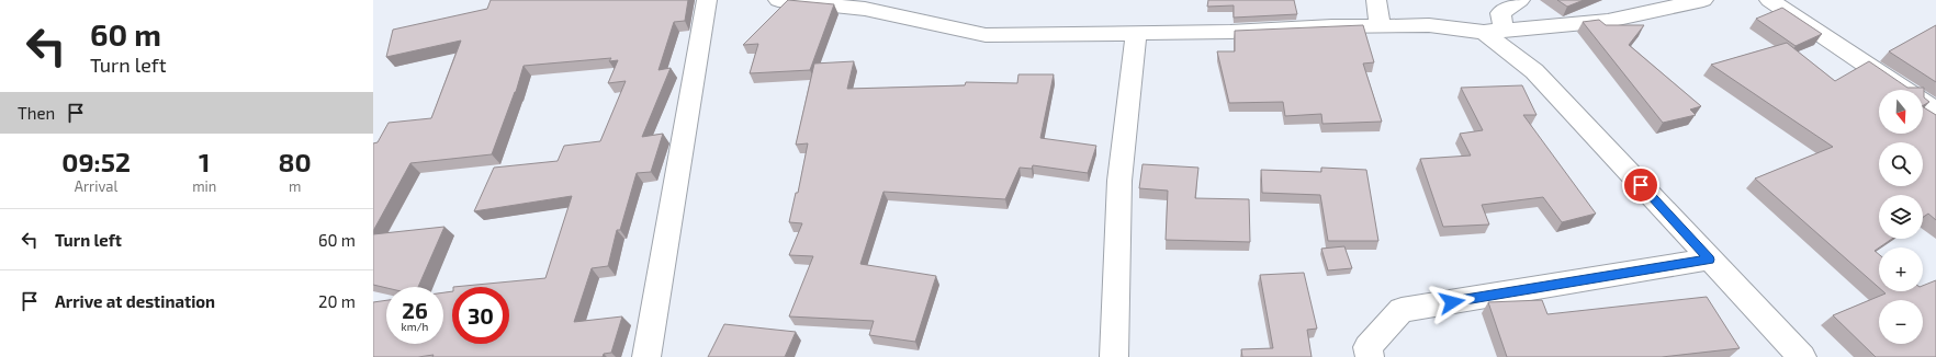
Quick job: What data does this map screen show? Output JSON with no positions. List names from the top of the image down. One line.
{"north":"bottom","page":{"turn":["60 m","Turn left"],"map_buttons":["+","−"],"then":"Then","eta":["09:52","Arrival","1","min","80","m"],"list":[{"name":"Turn left","value":"60 m"},{"name":"Arrive at destination","value":"20 m"}],"speed":"26 km/h","limit":"30"}}
